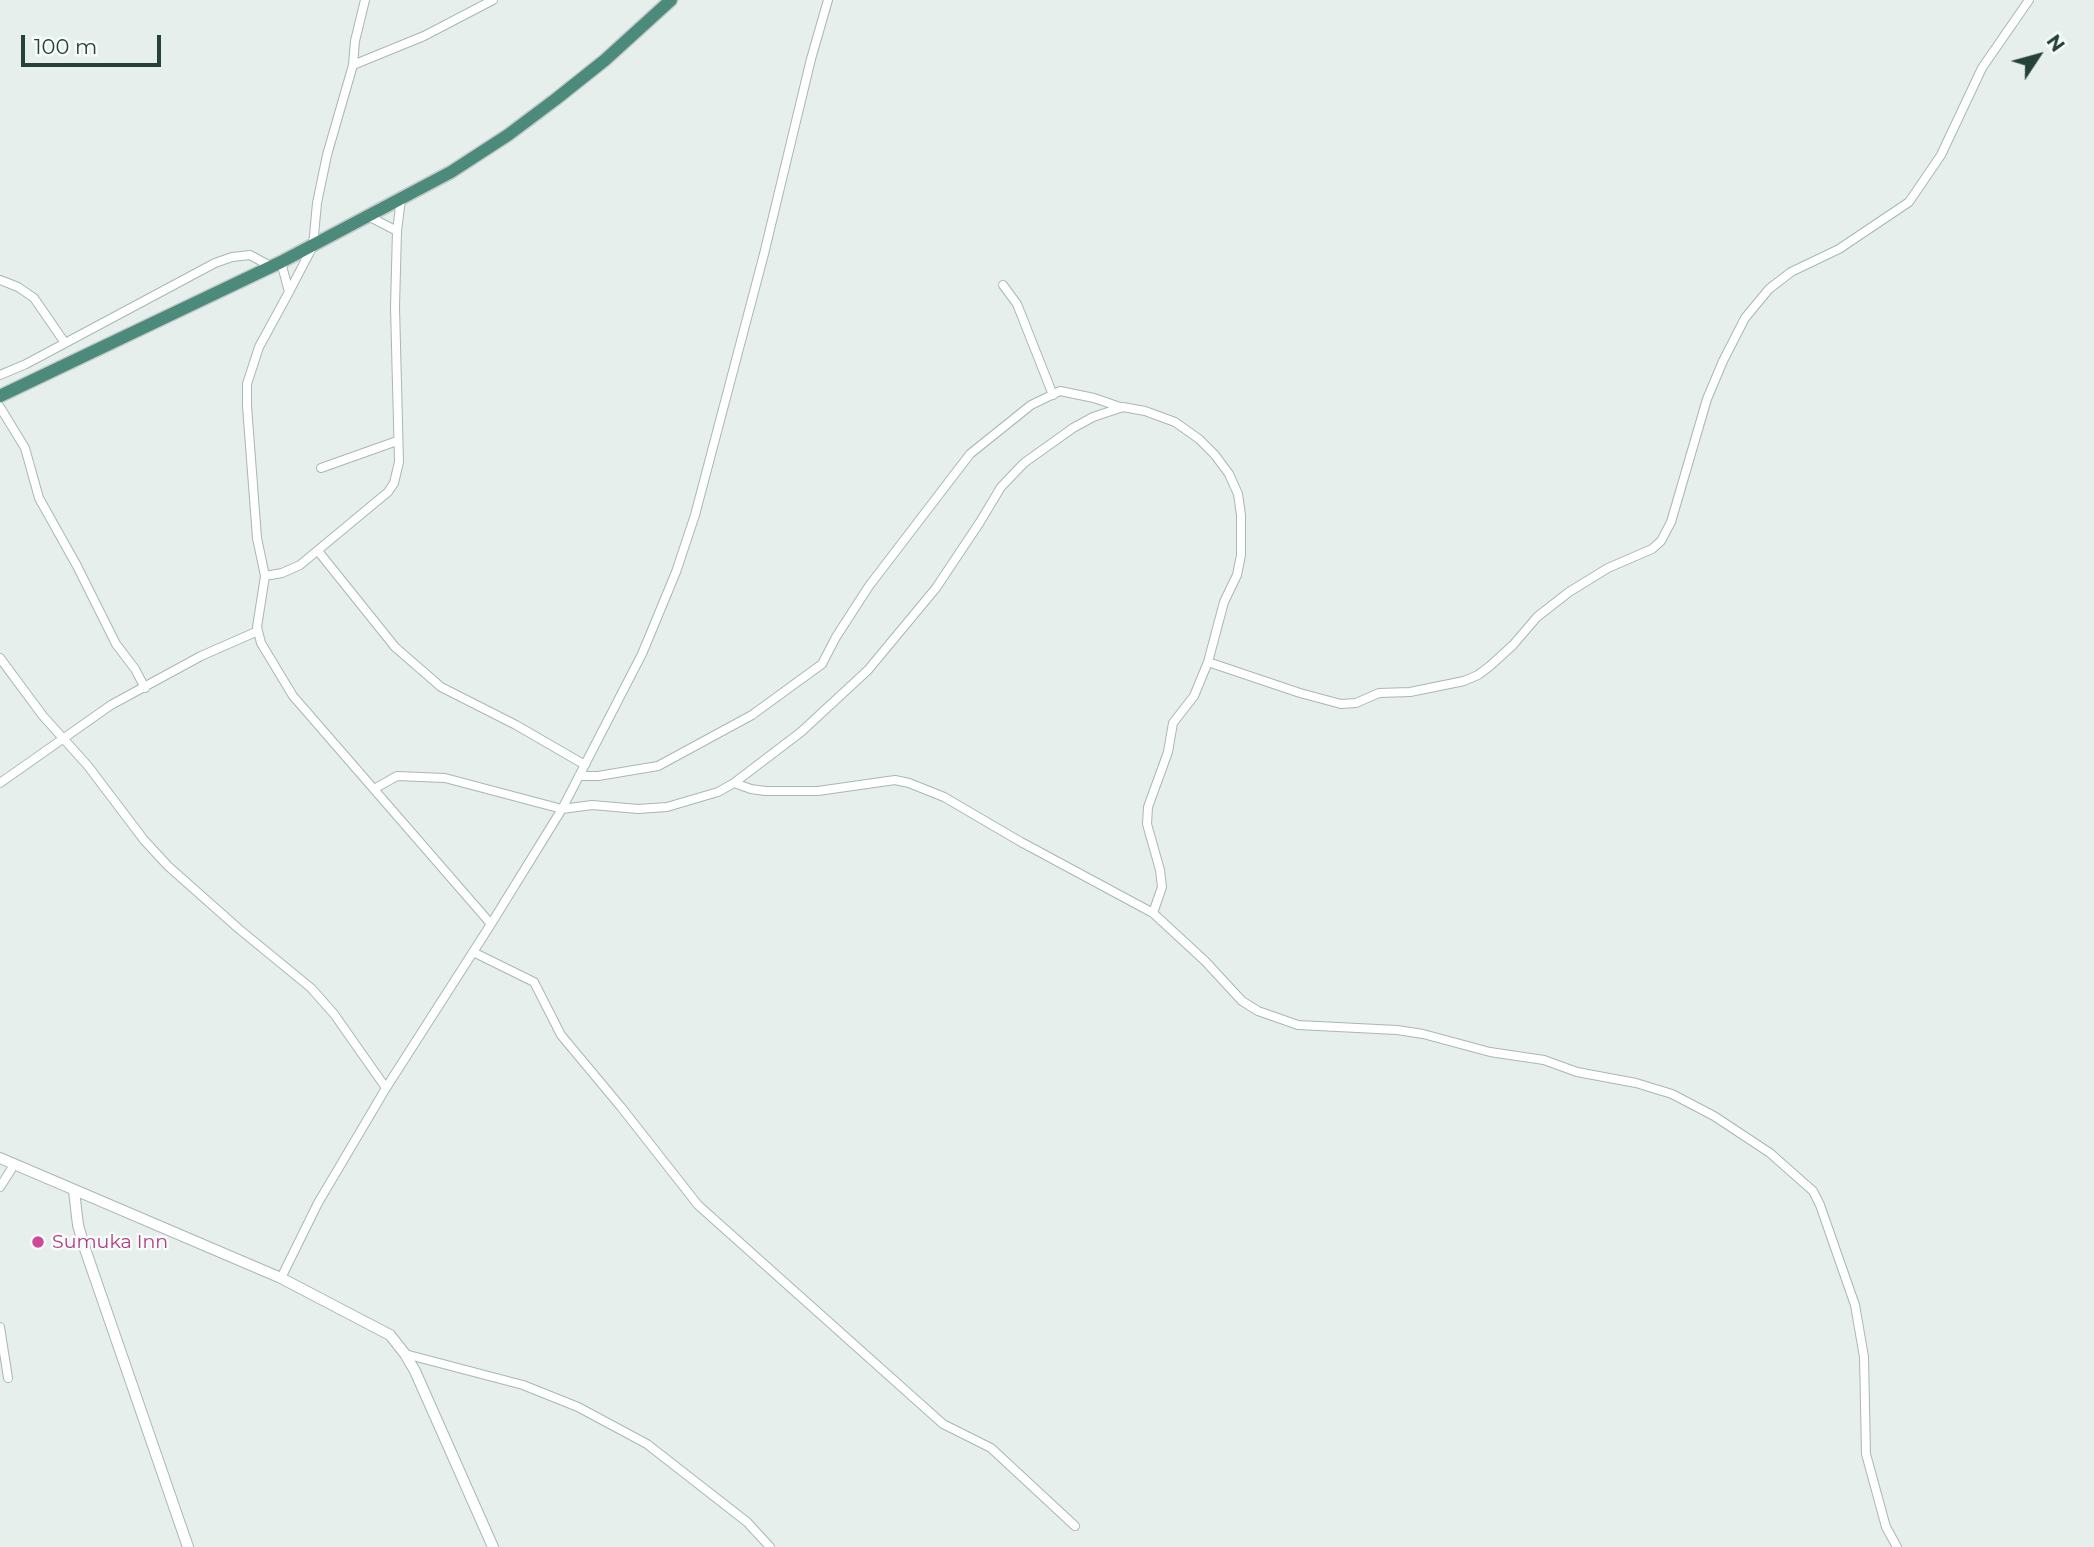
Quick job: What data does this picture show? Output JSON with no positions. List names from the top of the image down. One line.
{"places":["Sumuka Inn"],"scale_bar":"100 m","north":"top right"}
